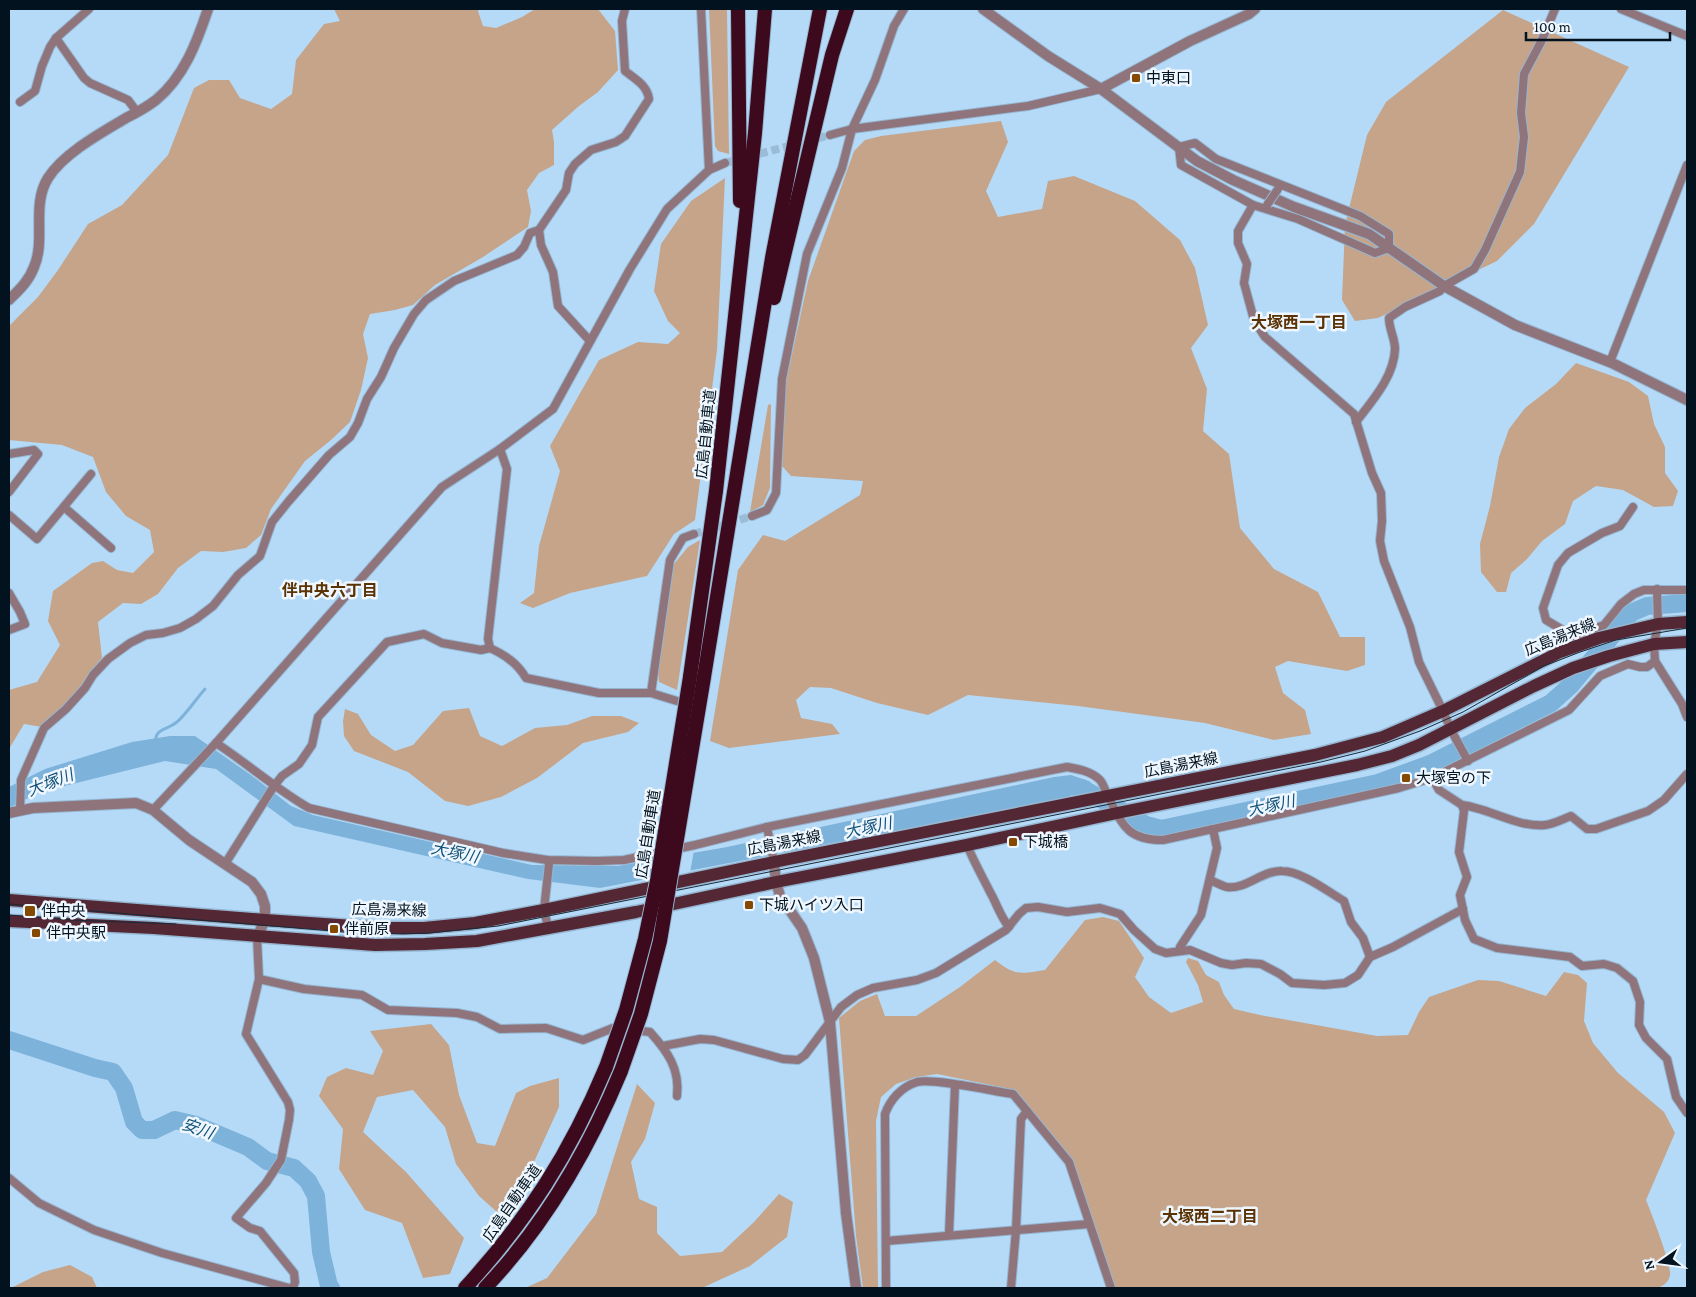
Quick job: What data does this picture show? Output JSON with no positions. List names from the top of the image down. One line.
{"streets":{"highway":["広島自動車道"],"main road":["広島湯来線"]},"districts":["大塚西一丁目","伴中央六丁目","大塚西二丁目"],"water":["大塚川","安川"],"places":{"transit":["中東口","大塚宮の下","下城橋","下城ハイツ入口","伴中央","伴前原","伴中央駅"]},"scale_bar":"100 m","north":"left"}
